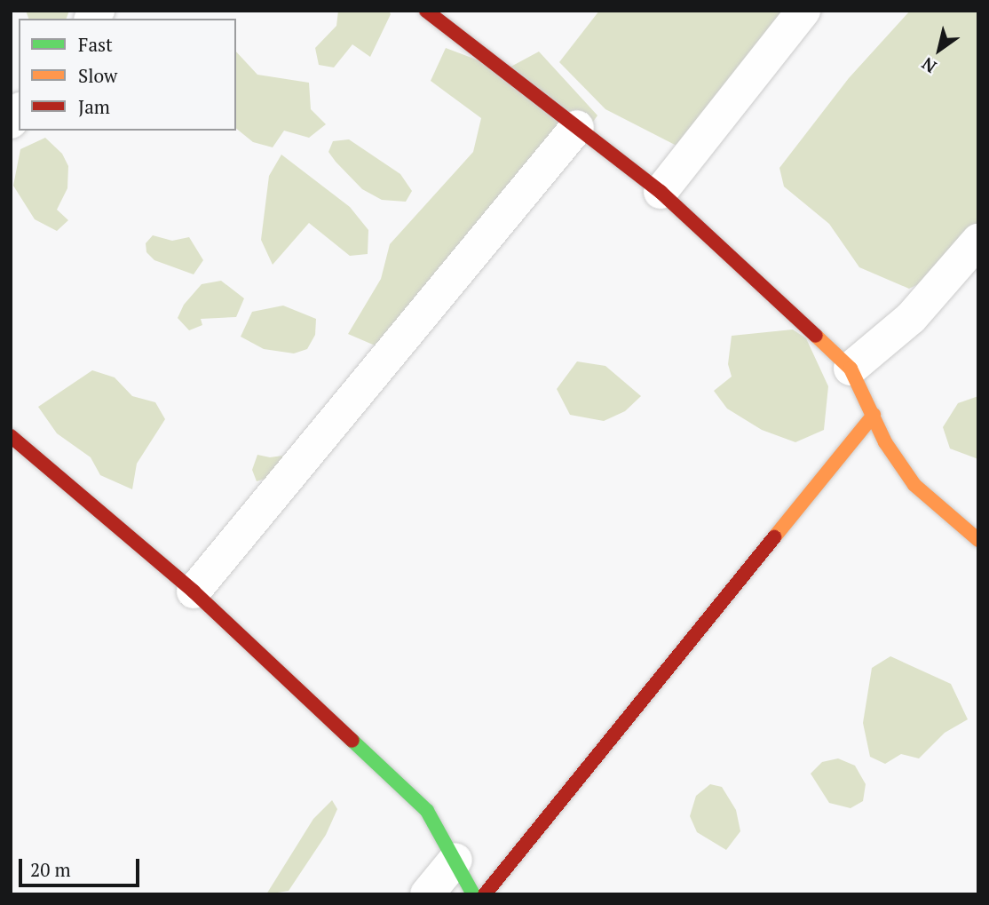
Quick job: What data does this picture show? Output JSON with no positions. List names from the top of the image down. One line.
{"legend":["Fast","Slow","Jam"],"scale_bar":"20 m","north":"bottom left"}
